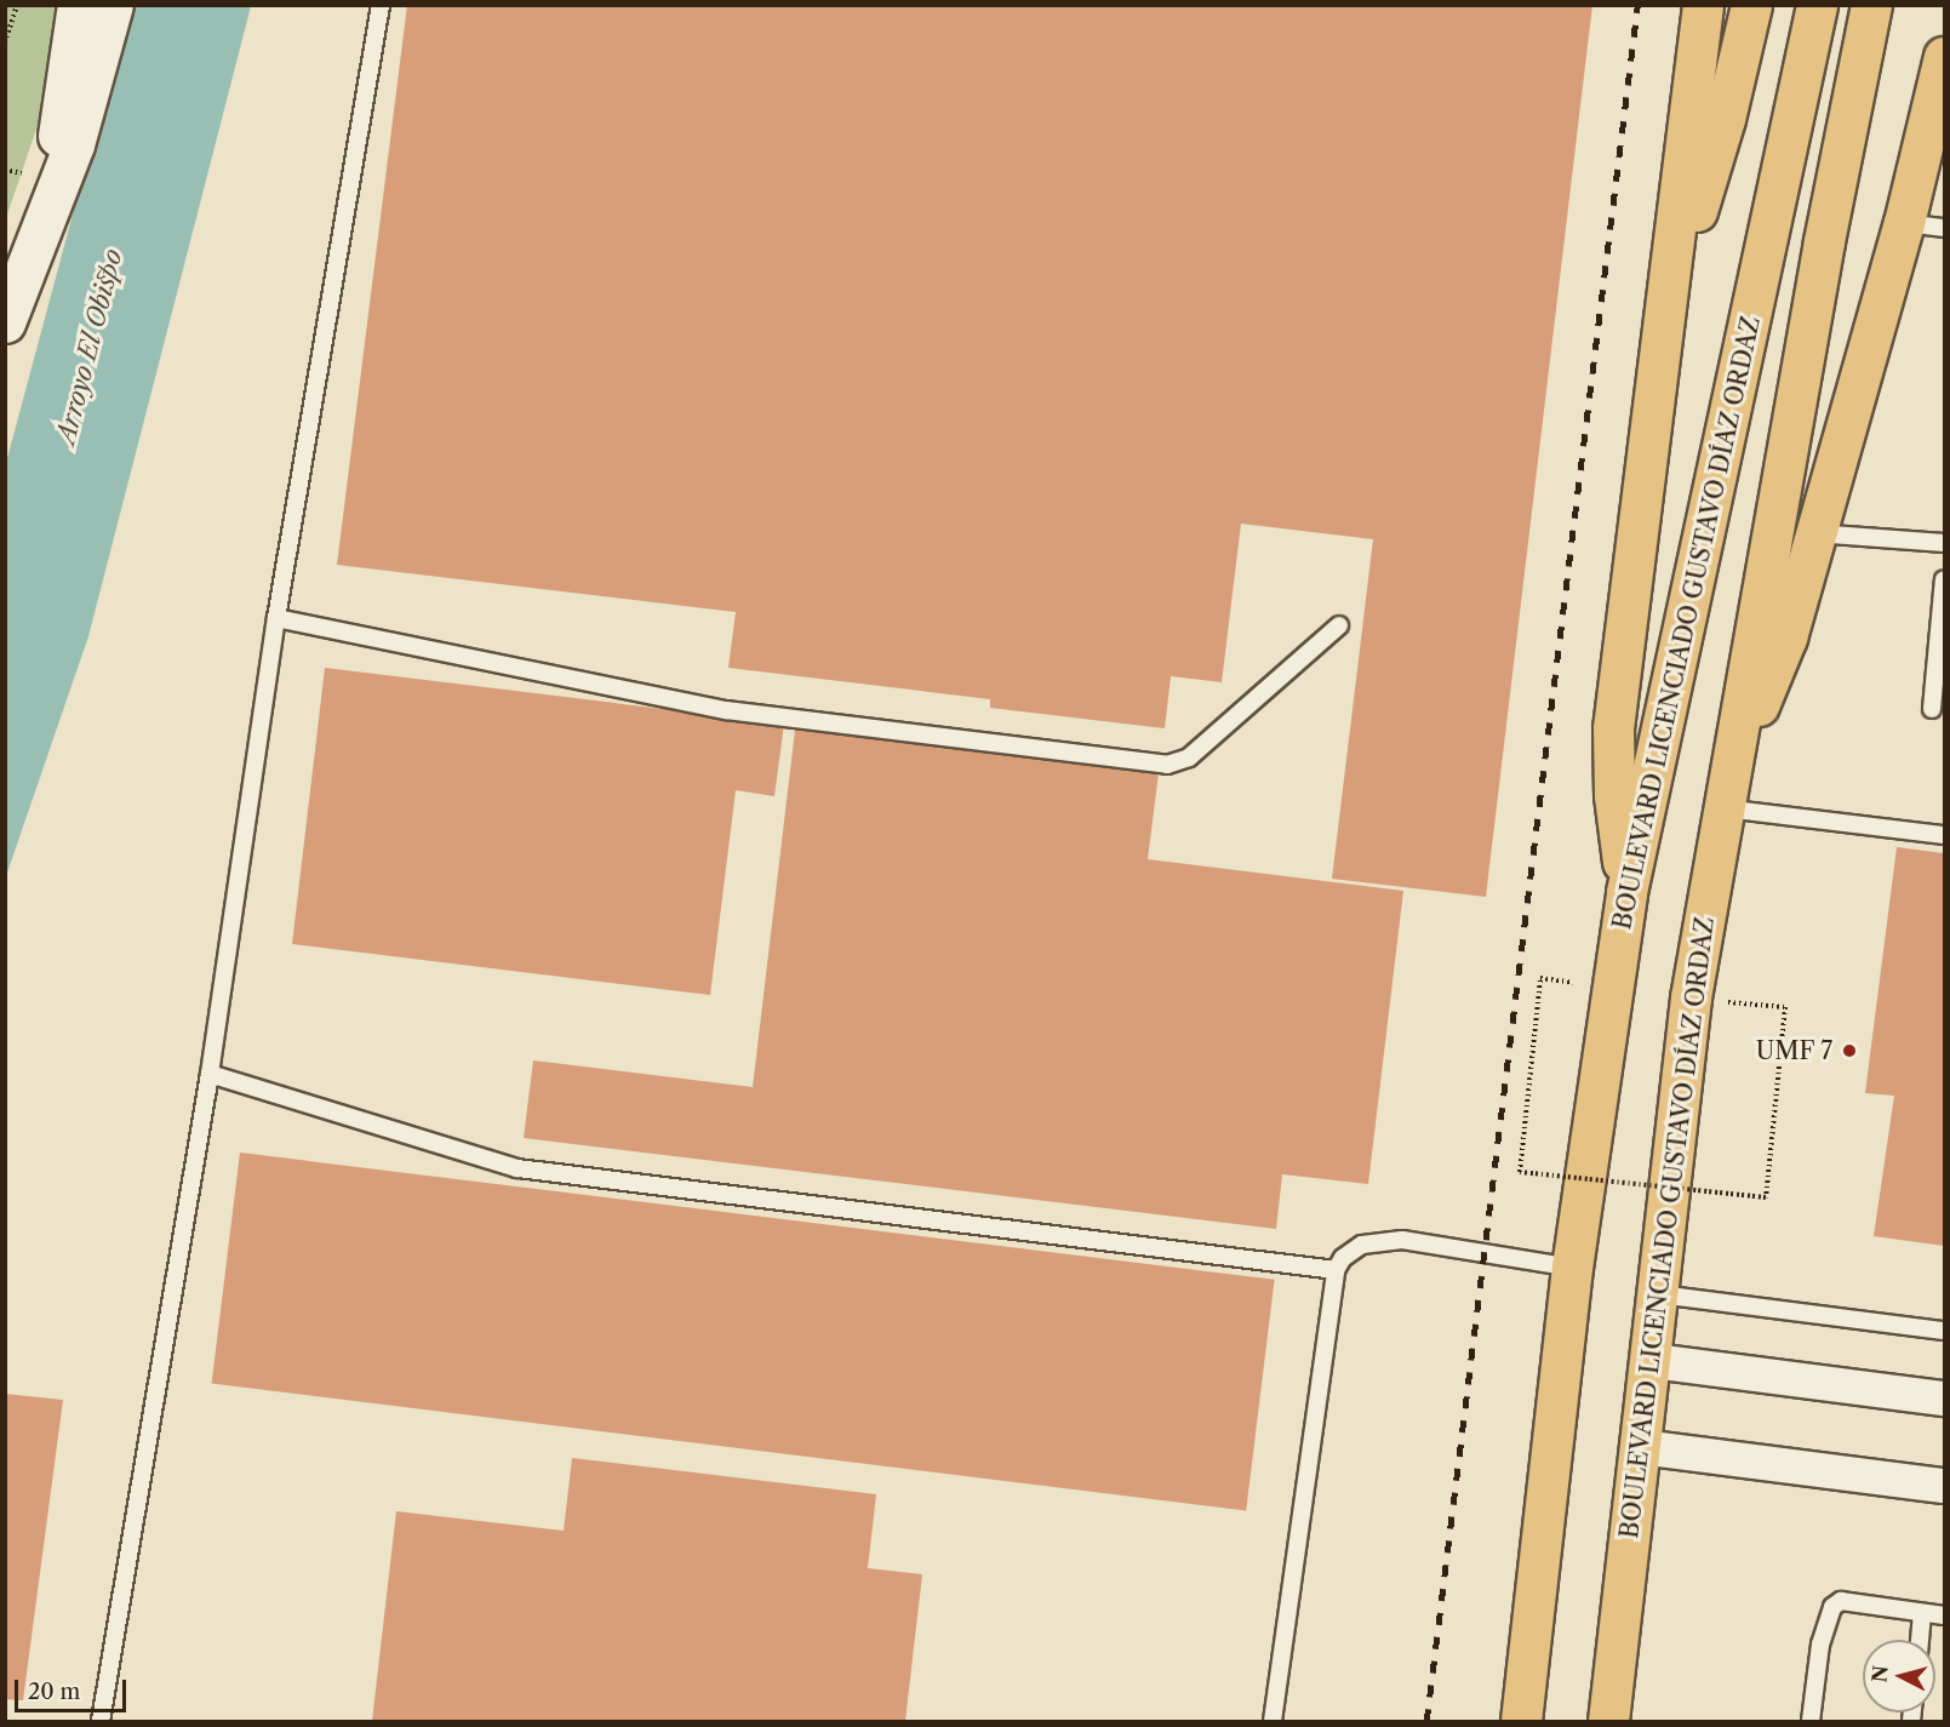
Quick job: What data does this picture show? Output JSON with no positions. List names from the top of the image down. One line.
{"streets":{"main road":["BOULEVARD LICENCIADO GUSTAVO DÍAZ ORDAZ"]},"water":["Arroyo El Obispo"],"places":["UMF 7"],"scale_bar":"20 m","north":"left"}
